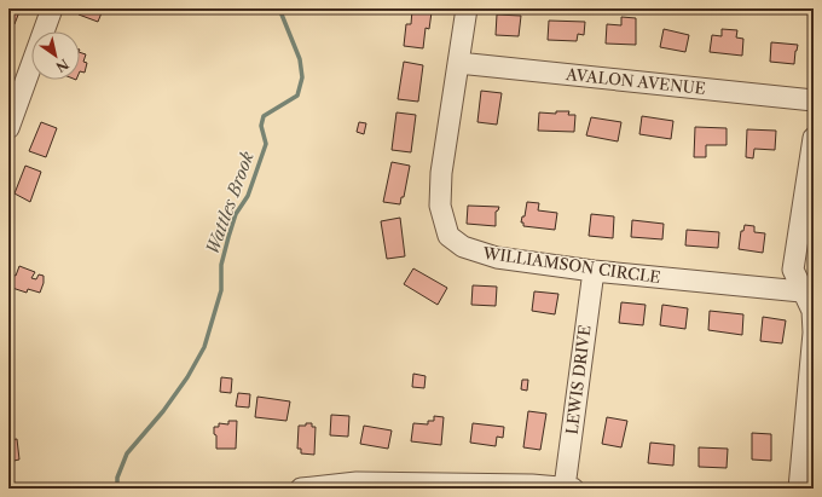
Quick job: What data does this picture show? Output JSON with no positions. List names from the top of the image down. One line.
{"streets":{"street":["AVALON AVENUE","WILLIAMSON CIRCLE","LEWIS DRIVE"]},"crossings":[["AVALON AVENUE","WILLIAMSON CIRCLE"],["WILLIAMSON CIRCLE","LEWIS DRIVE"]],"water":["Wattles Brook"],"north":"bottom right"}
